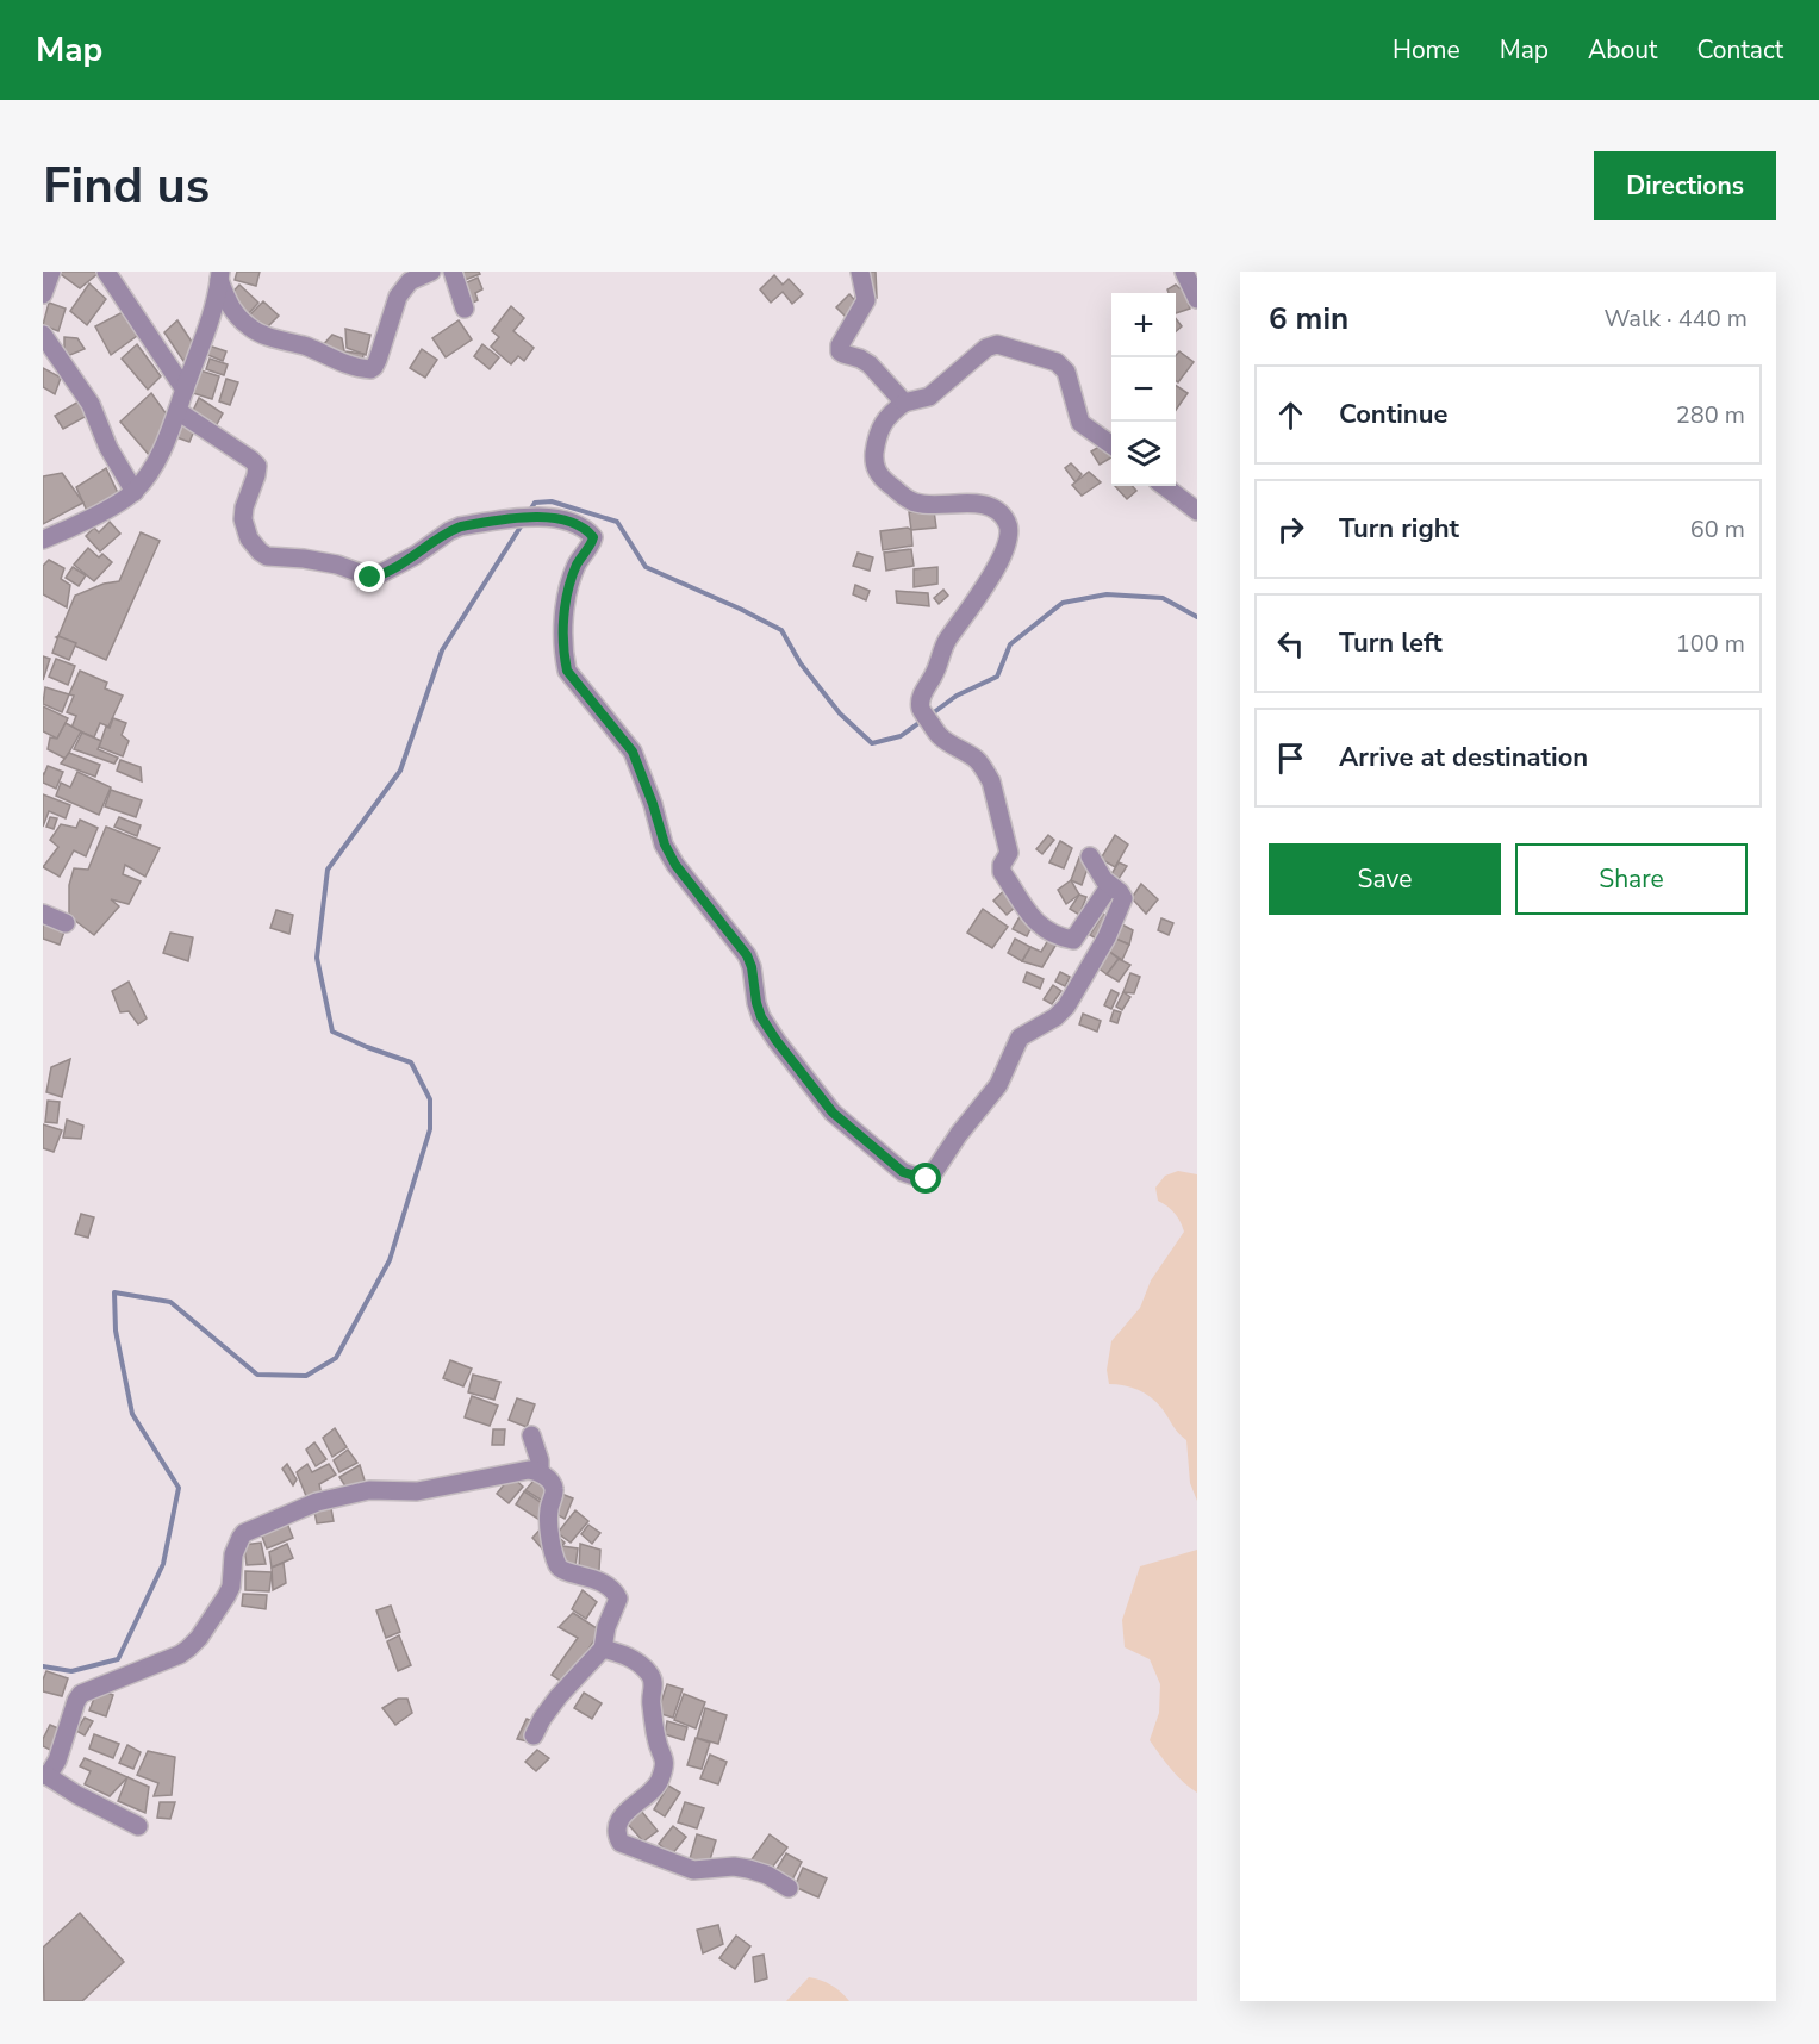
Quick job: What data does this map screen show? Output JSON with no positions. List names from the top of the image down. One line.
{"page":{"header":"Map","nav":["Home","Map","About","Contact"],"buttons":["Directions",["Save","Share"]],"title":"Find us","heading":["6 min","Walk · 440 m"],"map_buttons":["+","−"],"list":[["Continue","280 m"],["Turn right","60 m"],["Turn left","100 m"],"Arrive at destination"]}}
